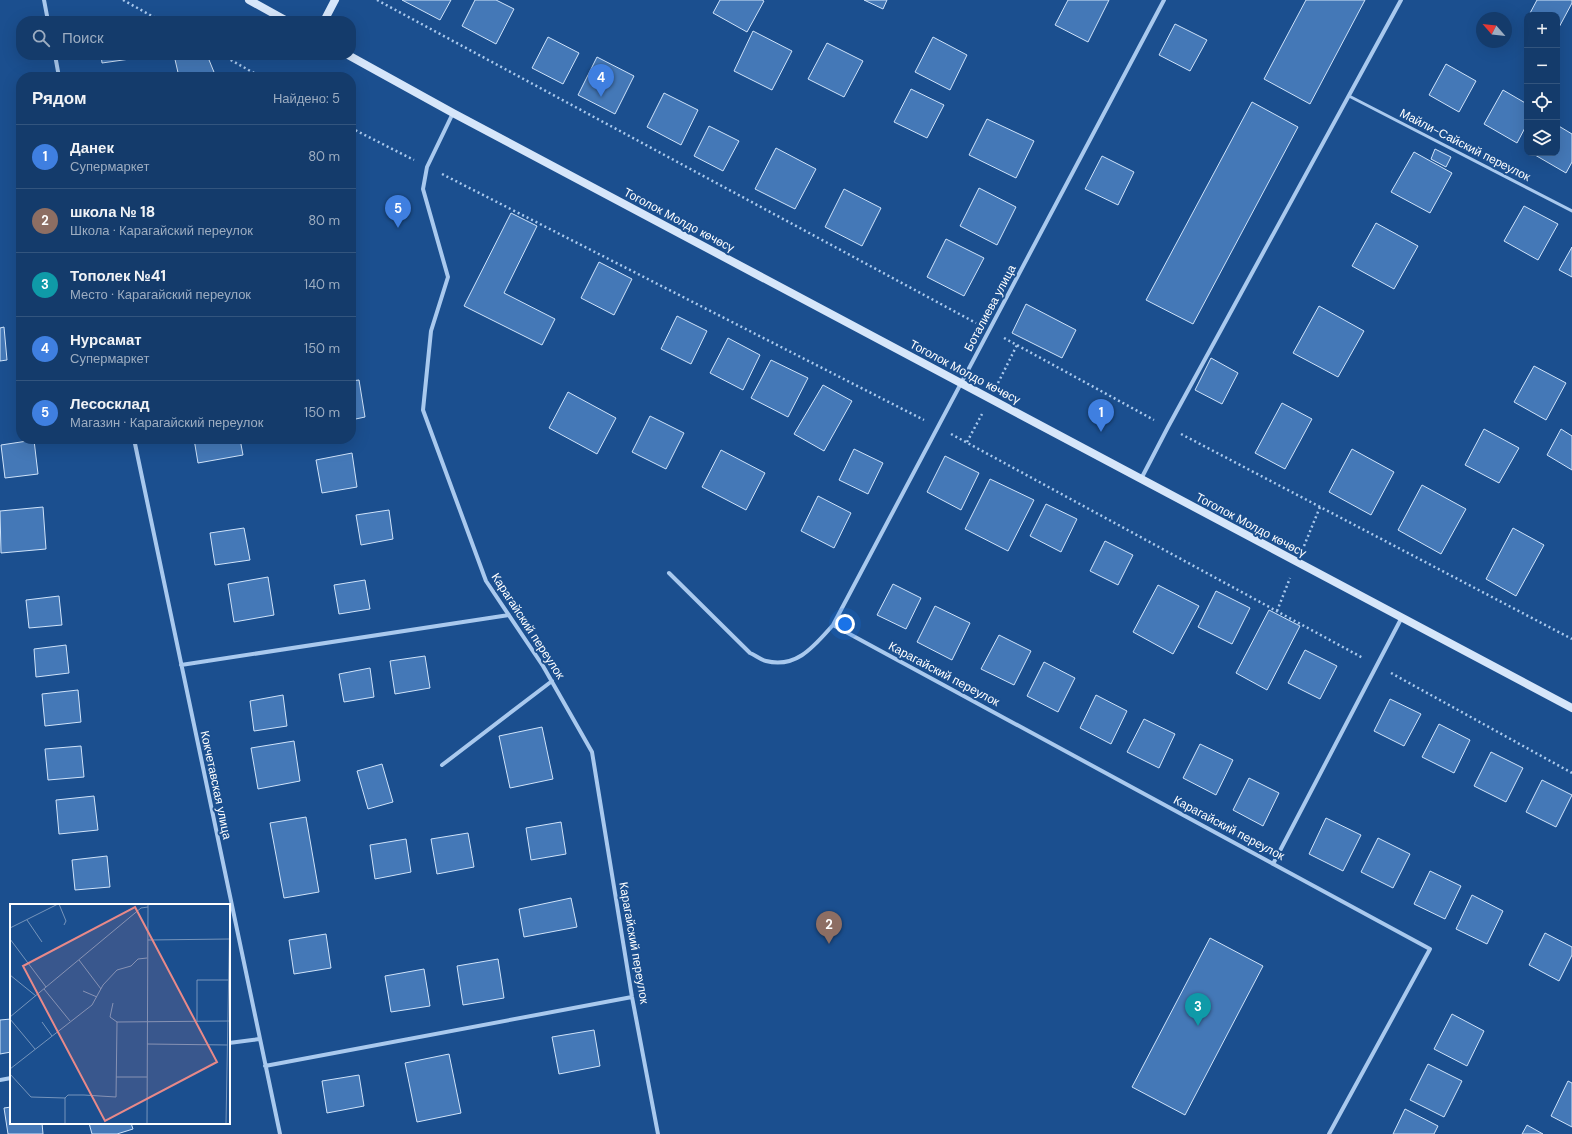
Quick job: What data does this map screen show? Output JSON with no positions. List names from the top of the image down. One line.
{"streets":{"main road":["Тоголок Молдо көчөсү"],"street":["Боталиева улица","Карагайский переулок","Кокчетавская улица"],"lane":["Майли-Сайский переулок"]},"crossings":[["Тоголок Молдо көчөсү","Боталиева улица"],["Тоголок Молдо көчөсү","Карагайский переулок"],["Боталиева улица","Карагайский переулок"]],"north":"top left","page":{"map_buttons":["+","−"],"search":"Поиск","pins":["4","5","1","2","3"],"heading":["Рядом","Найдено: 5"],"list":[{"mark":"1","name":"Данек","note":"Супермаркет","value":"80 m"},{"mark":"2","name":"школа № 18","note":"Школа · Карагайский переулок","value":"80 m"},{"mark":"3","name":"Тополек №41","note":"Место · Карагайский переулок","value":"140 m"},{"mark":"4","name":"Нурсамат","note":"Супермаркет","value":"150 m"},{"mark":"5","name":"Лесосклад","note":"Магазин · Карагайский переулок","value":"150 m"}]}}
